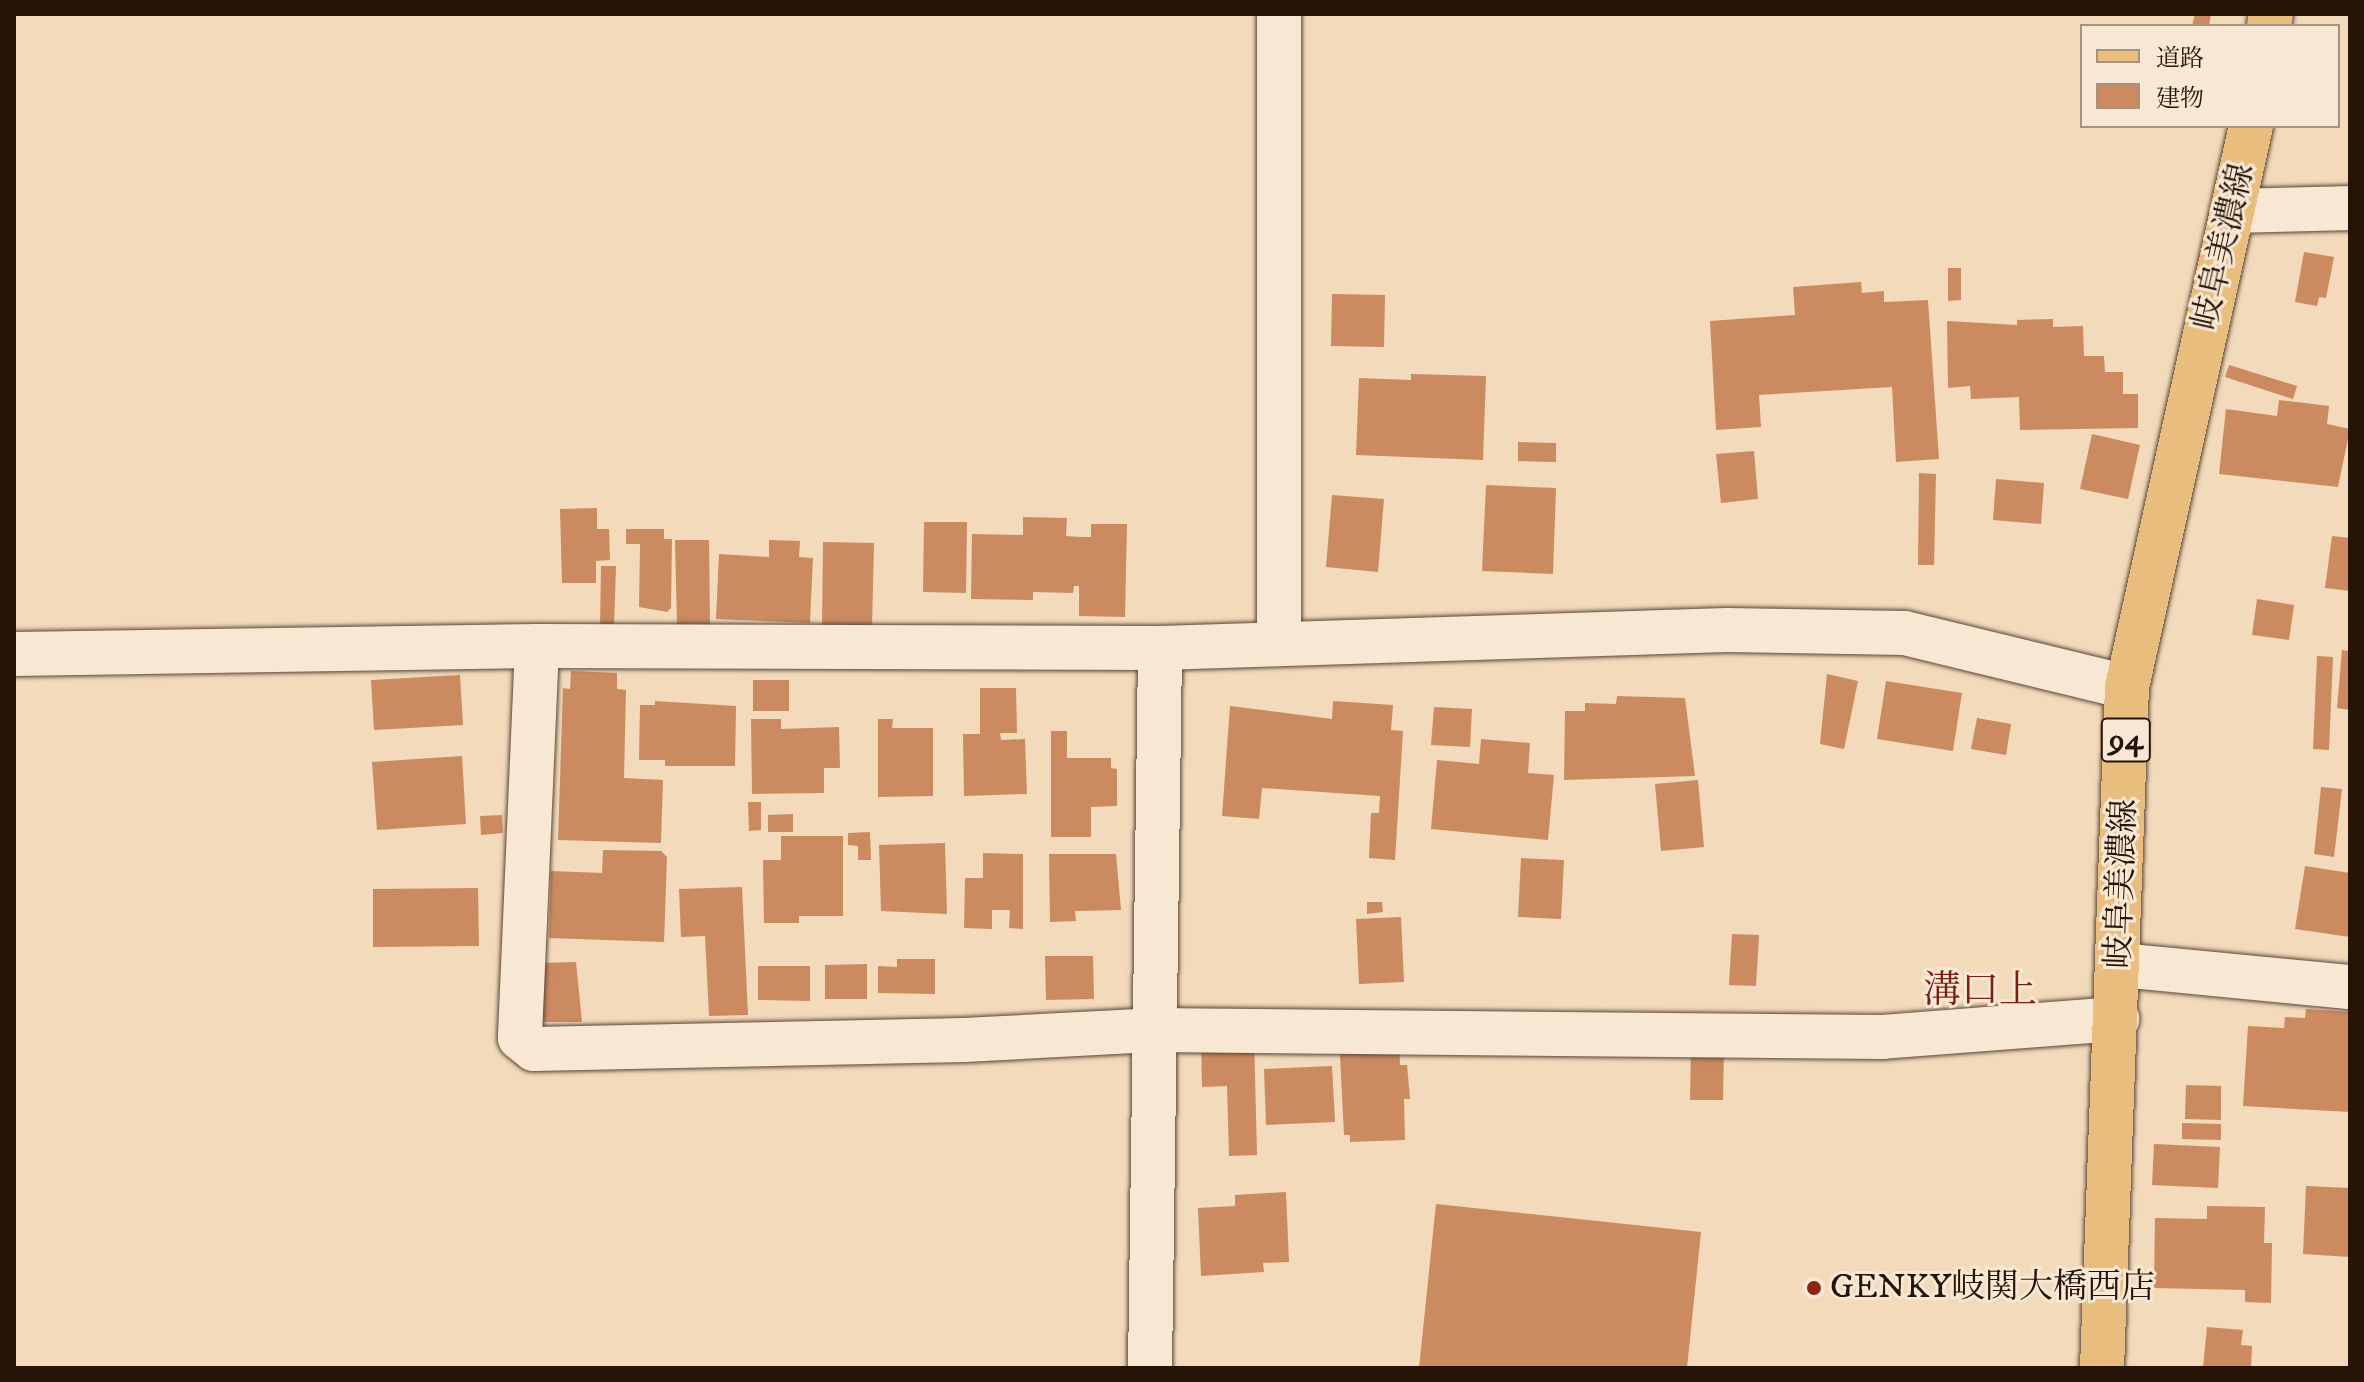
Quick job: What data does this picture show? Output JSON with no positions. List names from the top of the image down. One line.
{"streets":{"main road":["岐阜美濃線","94"]},"districts":["溝口上"],"places":["GENKY岐関大橋西店"],"legend":["道路","建物"]}
